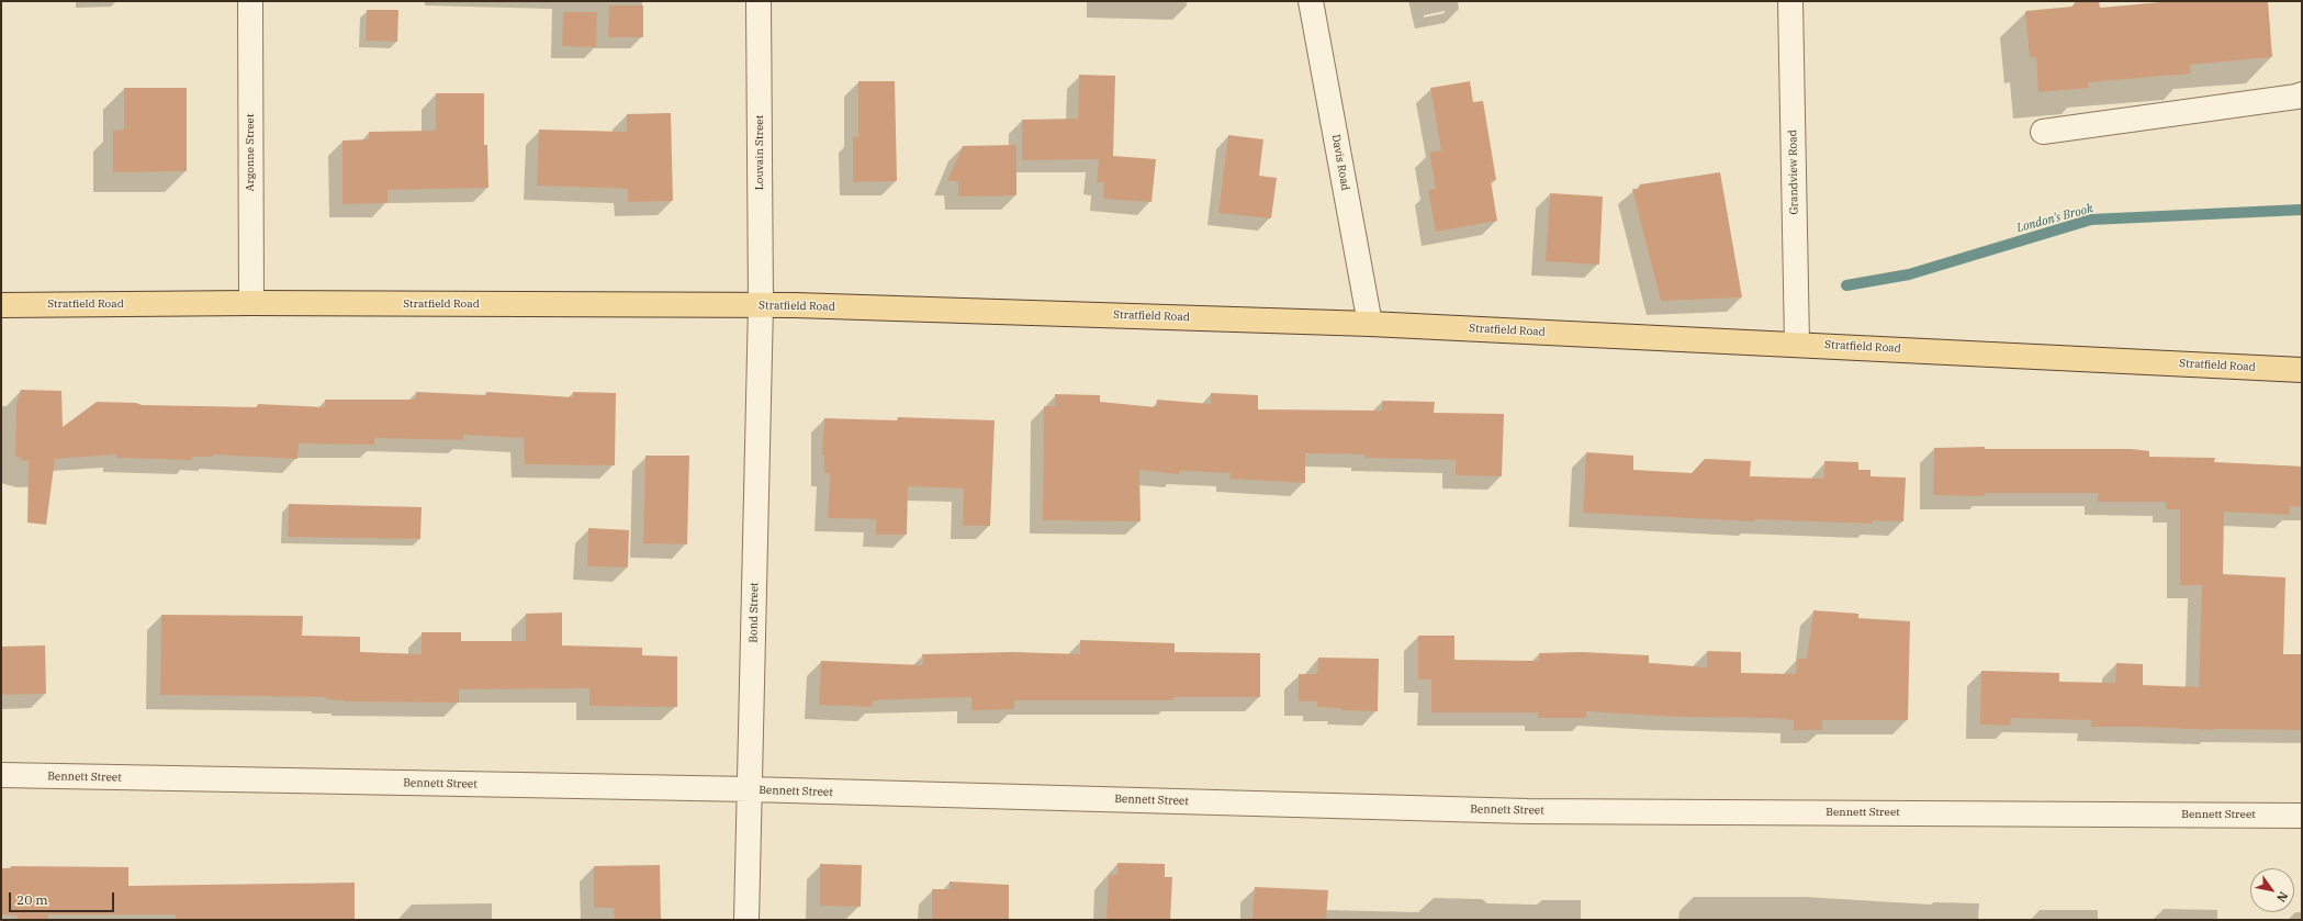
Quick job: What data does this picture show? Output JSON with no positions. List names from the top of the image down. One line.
{"streets":{"main road":["Stratfield Road"],"street":["Argonne Street","Louvain Street","Davis Road","Grandview Road","Bond Street","Bennett Street"]},"crossings":[["Argonne Street","Stratfield Road"],["Louvain Street","Stratfield Road"],["Louvain Street","Bond Street"],["Davis Road","Stratfield Road"],["Grandview Road","Stratfield Road"],["Stratfield Road","Bond Street"],["Bond Street","Bennett Street"]],"water":["London's Brook"],"scale_bar":"20 m","north":"bottom right"}
